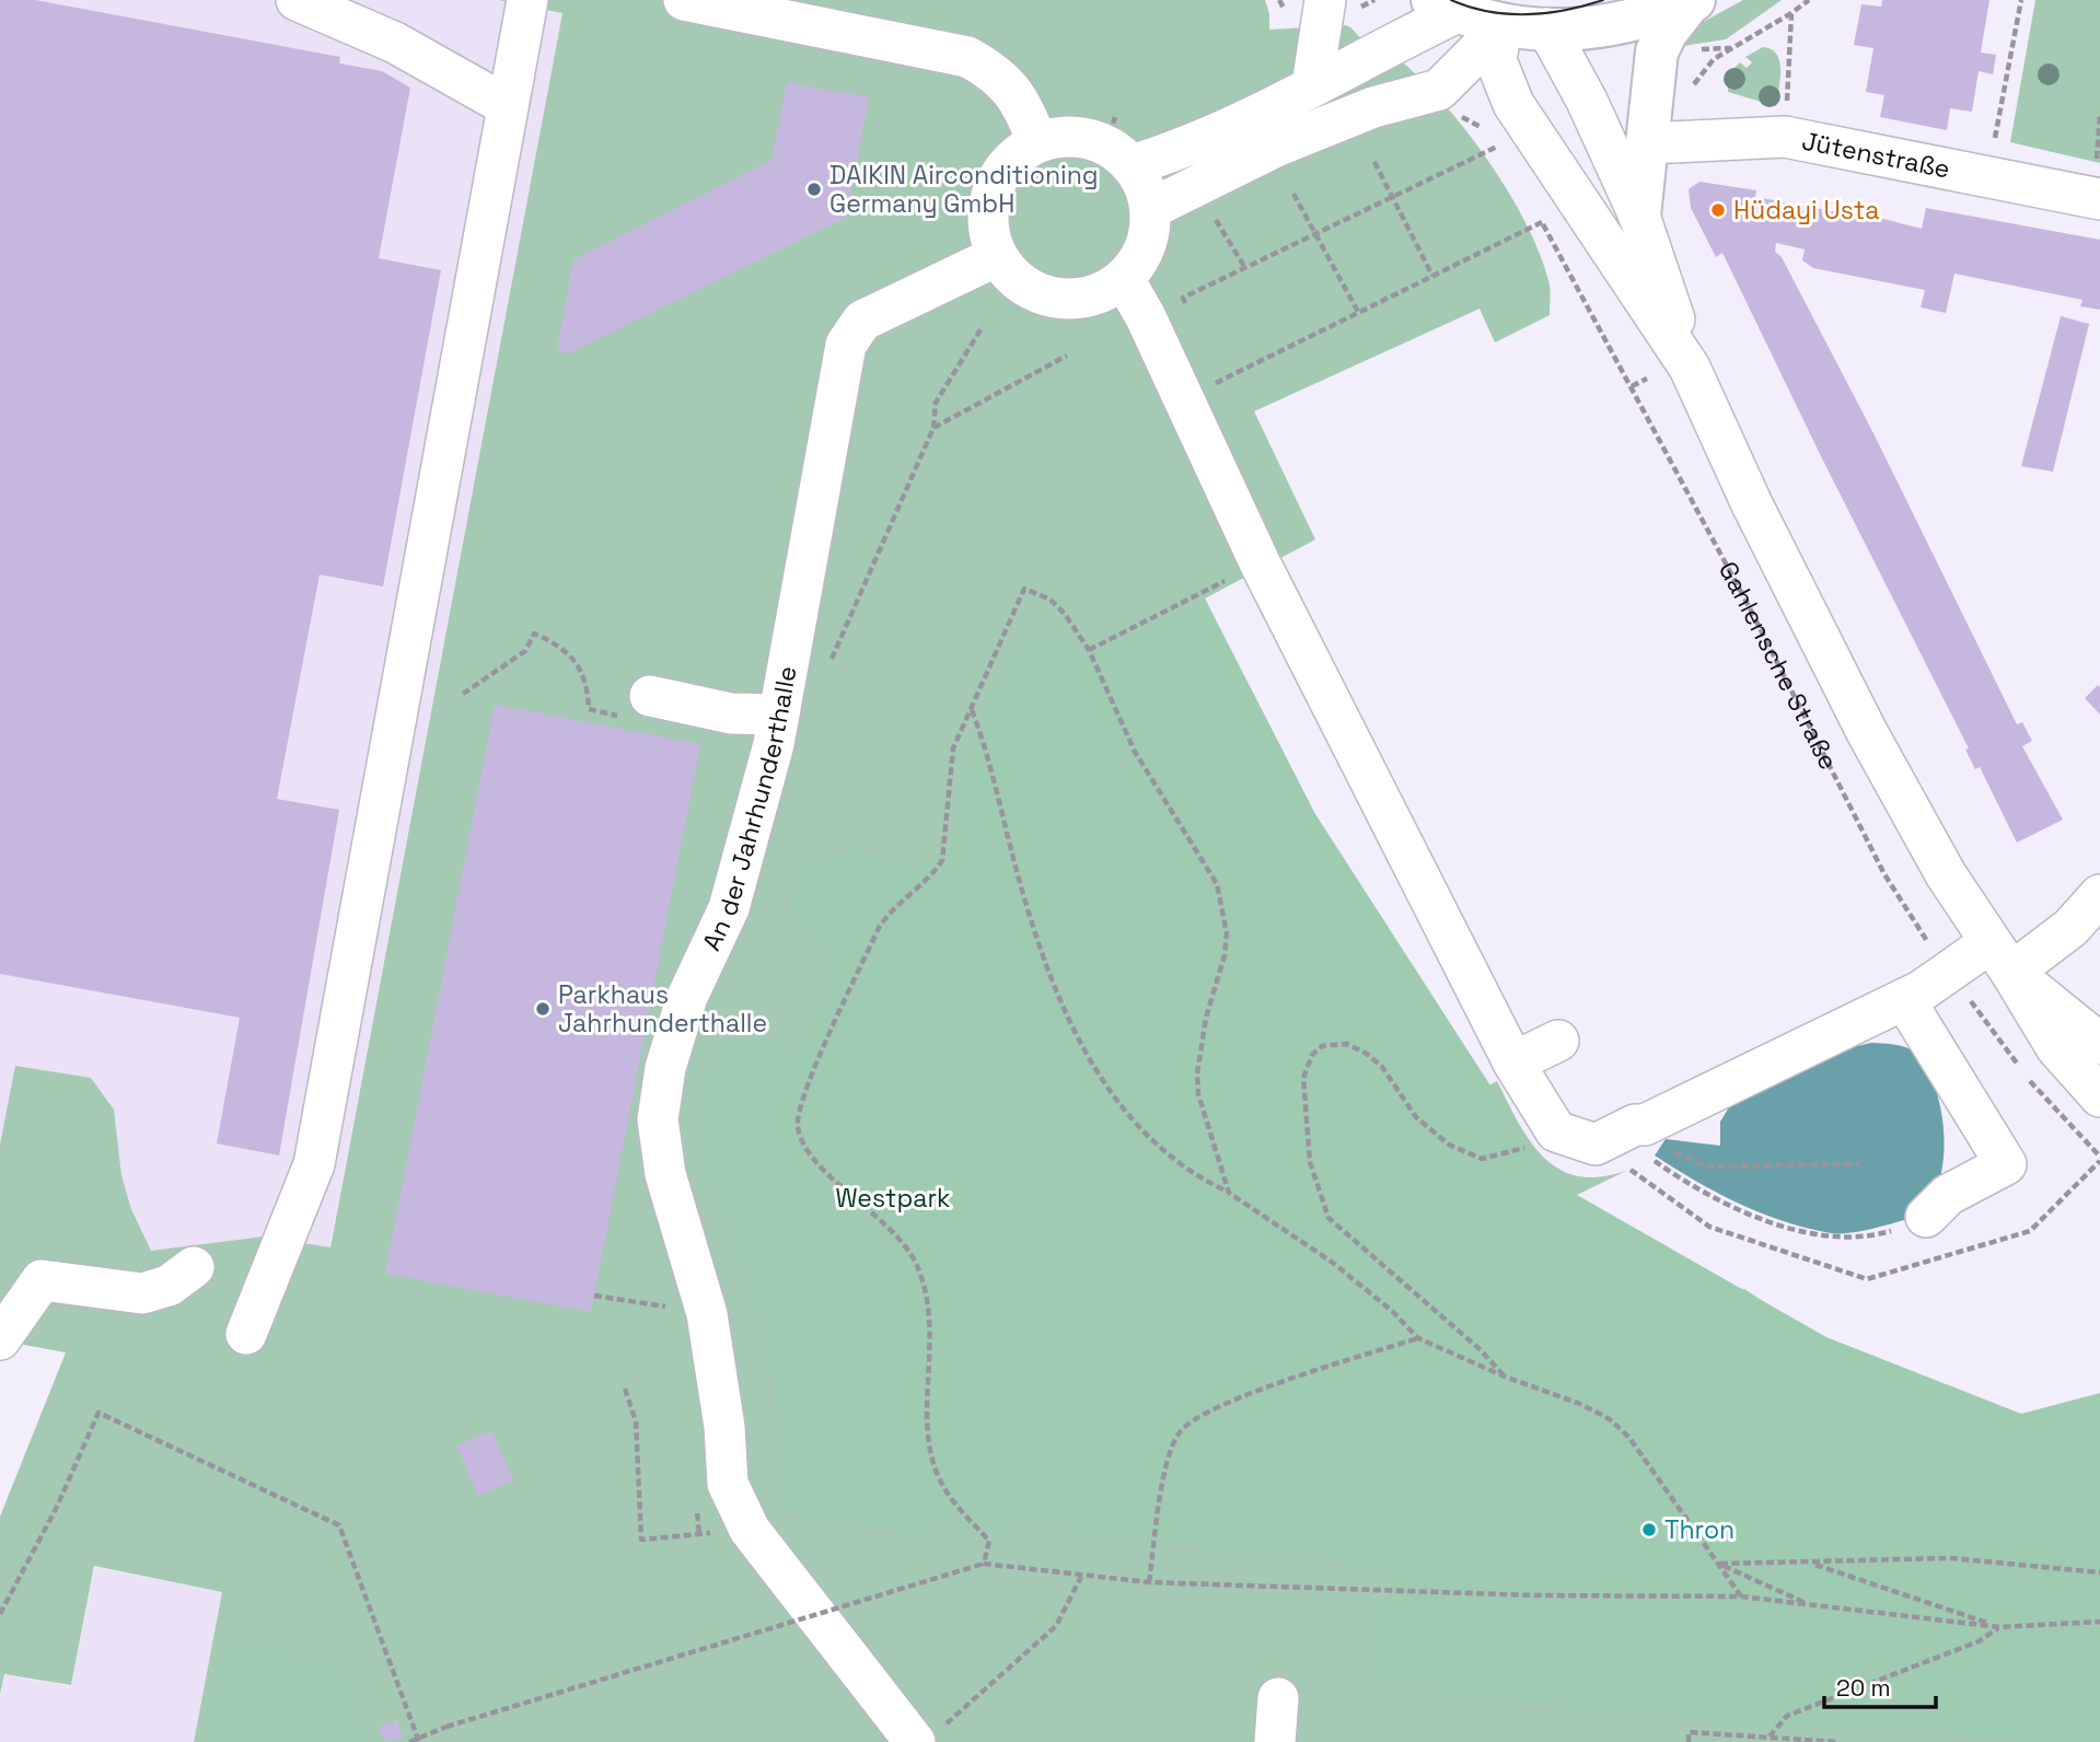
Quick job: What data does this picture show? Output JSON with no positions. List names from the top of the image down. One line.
{"streets":{"main road":["Gahlensche Straße"],"street":["Jütenstraße","An der Jahrhunderthalle"]},"crossings":[["Jütenstraße","Gahlensche Straße"]],"parks":["Westpark"],"places":["DAIKIN Airconditioning Germany GmbH","Hüdayi Usta","Parkhaus Jahrhunderthalle","Thron"],"scale_bar":"20 m"}
